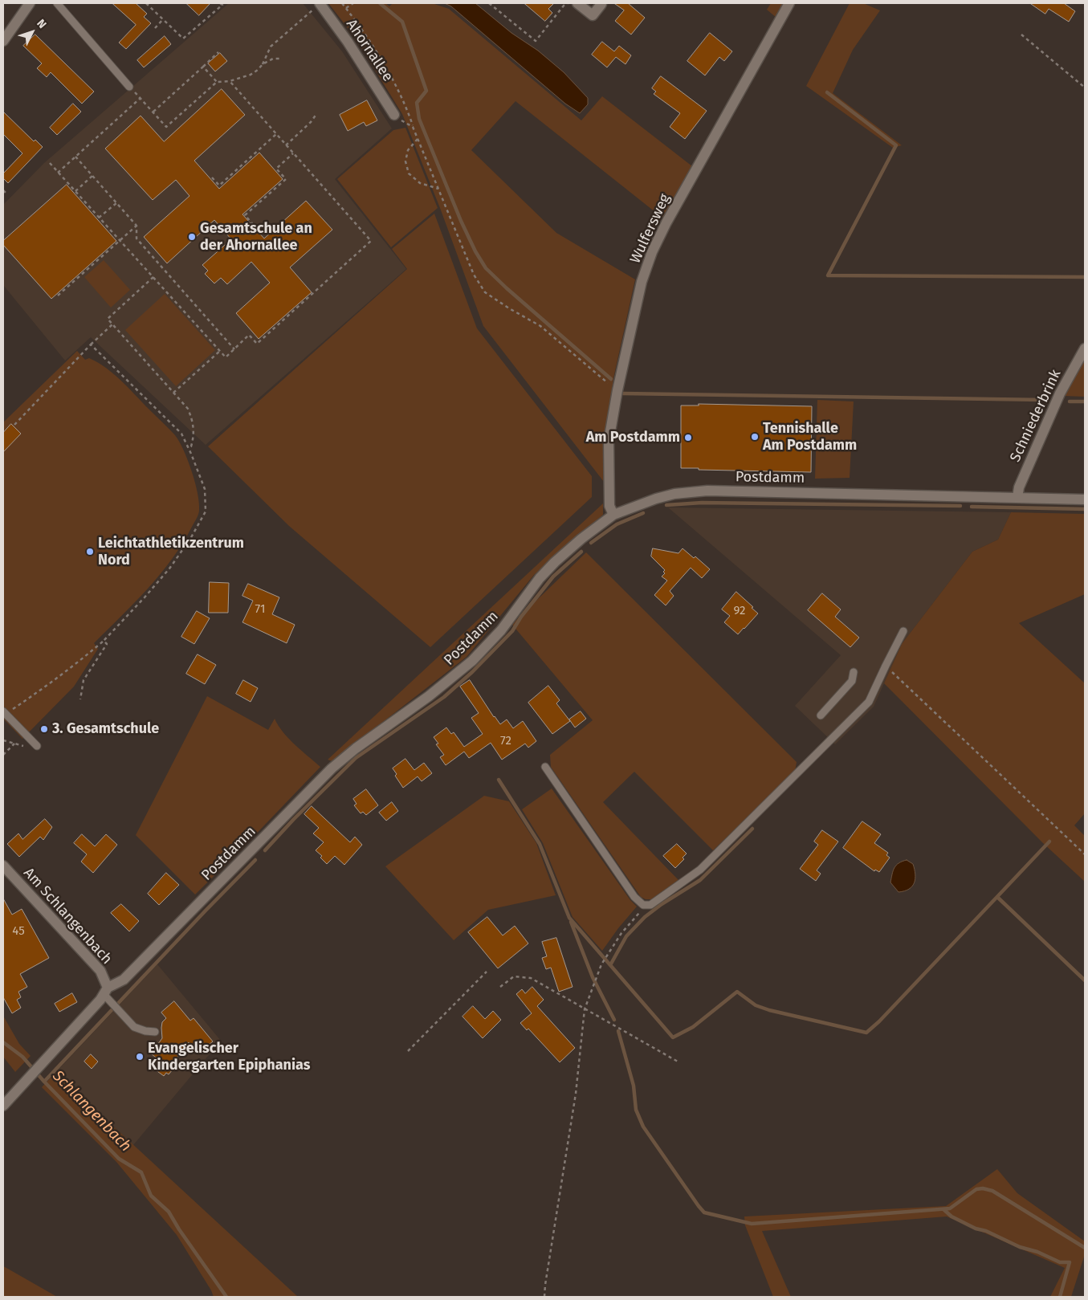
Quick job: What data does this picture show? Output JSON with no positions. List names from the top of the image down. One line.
{"streets":{"street":["Ahornallee","Wulfersweg","Schniederbrink","Postdamm","Am Schlangenbach"]},"crossings":[["Wulfersweg","Postdamm"],["Schniederbrink","Postdamm"],["Postdamm","Am Schlangenbach"]],"water":["Schlangenbach"],"places":["Gesamtschule an der Ahornallee","Tennishalle Am Postdamm","Am Postdamm","Leichtathletikzentrum Nord","3. Gesamtschule","Evangelischer Kindergarten Epiphanias"],"house_numbers":["71","92","72","45"],"north":"top right"}
